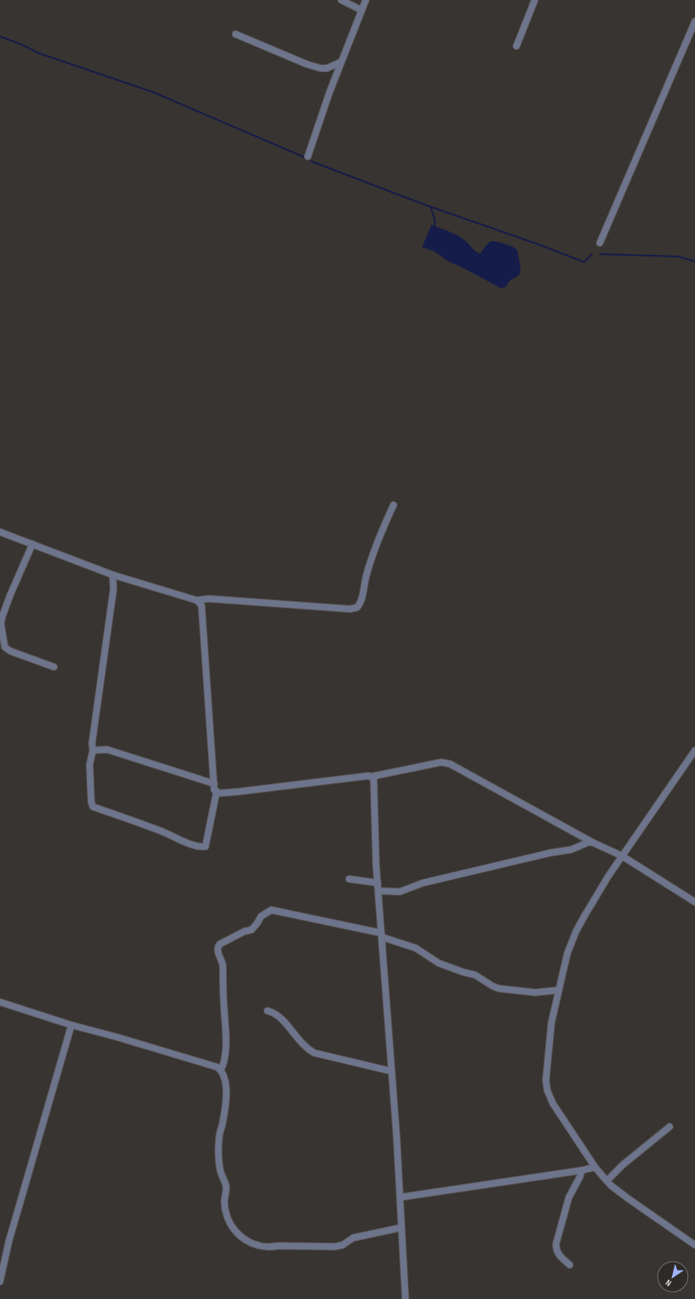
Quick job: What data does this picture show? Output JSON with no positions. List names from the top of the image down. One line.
{"north":"bottom left"}
